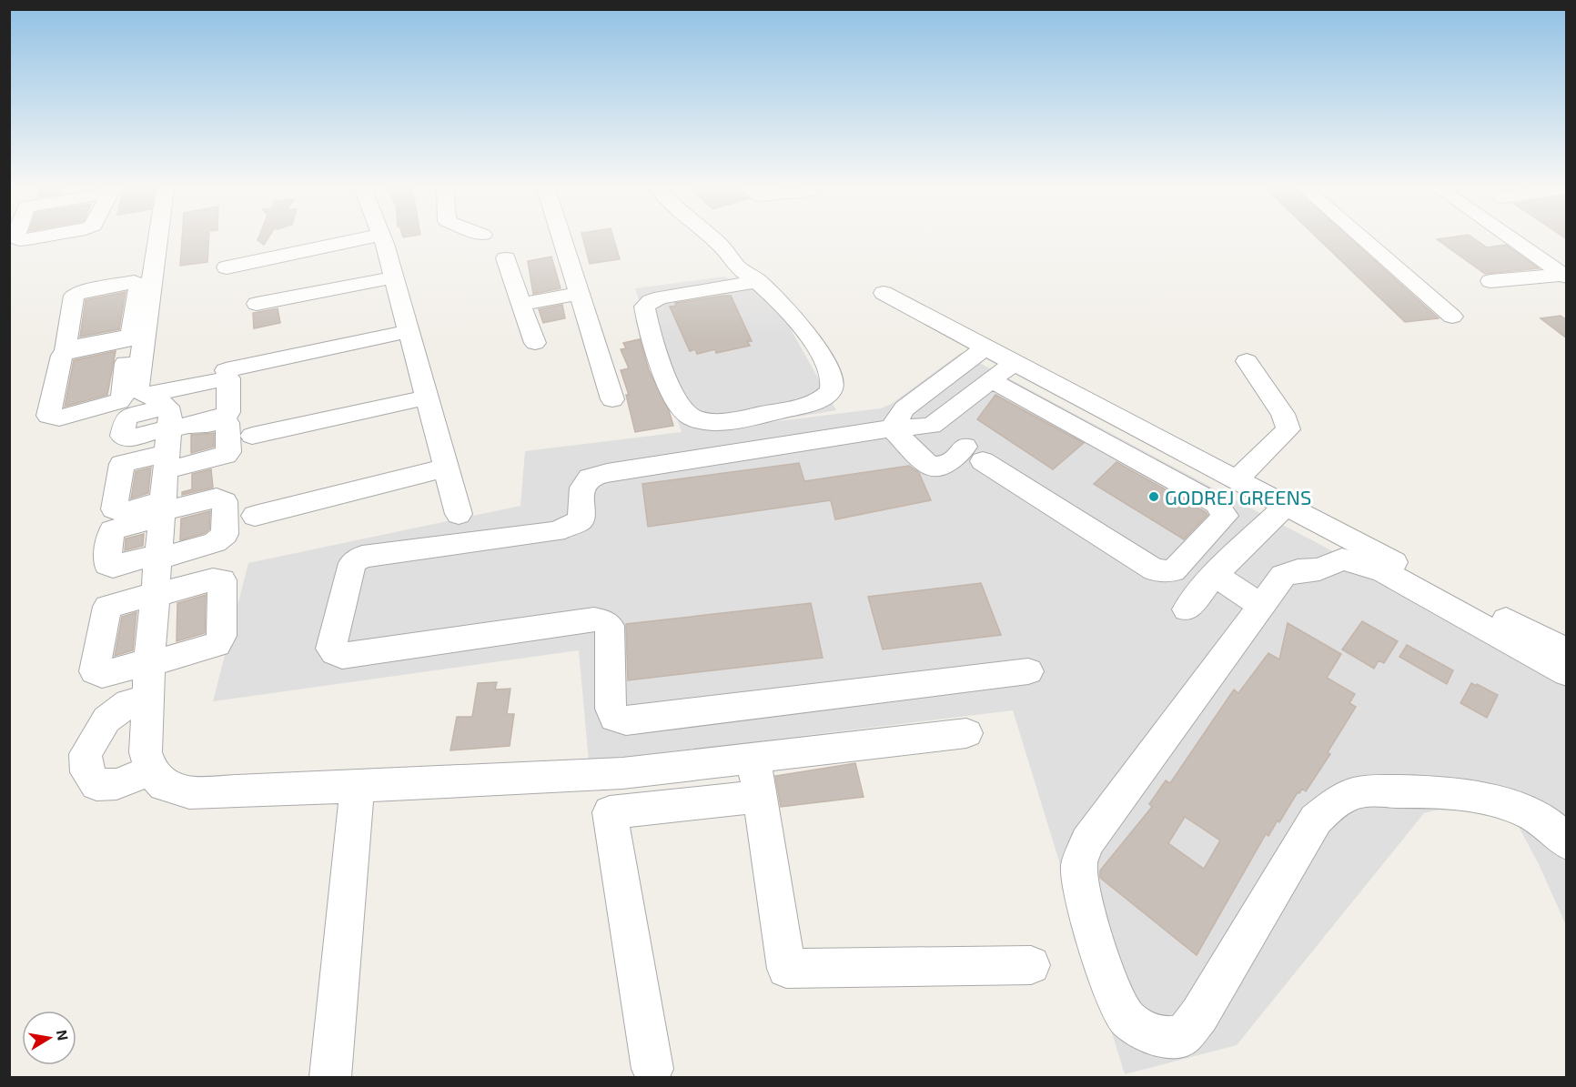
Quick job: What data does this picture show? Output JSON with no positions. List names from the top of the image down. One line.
{"places":["GODREJ GREENS"],"north":"right"}
